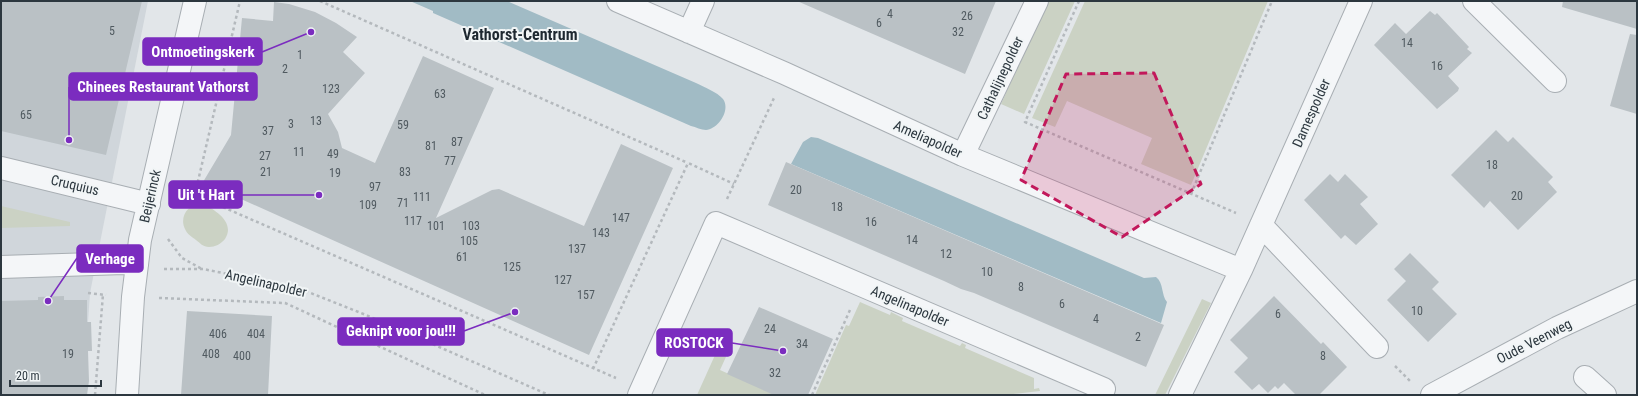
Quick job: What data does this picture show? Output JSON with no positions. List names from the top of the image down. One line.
{"streets":{"street":["Cathalijnepolder","Damespolder","Ameliapolder","Cruquius","Beijerinck","Angelinapolder","Oude Veenweg"]},"crossings":[["Cathalijnepolder","Ameliapolder"],["Damespolder","Ameliapolder"],["Cruquius","Beijerinck"],["Cruquius","Angelinapolder"],["Beijerinck","Angelinapolder"]],"districts":["Vathorst-Centrum"],"places":["Ontmoetingskerk","Chinees Restaurant Vathorst","Uit 't Hart","Verhage","Geknipt voor jou!!!","ROSTOCK"],"house_numbers":["4","26","6","5","32","14","1","16","2","123","63","65","13","3","59","37","87","81","11","49","27","77","18","21","83","19","97","20","20","111","71","109","18","147","117","16","101","103","143","14","105","137","12","61","125","10","127","8","157","6","10","6","4","24","406","404","2","34","19","408","400","8","32"],"scale_bar":"20 m"}
